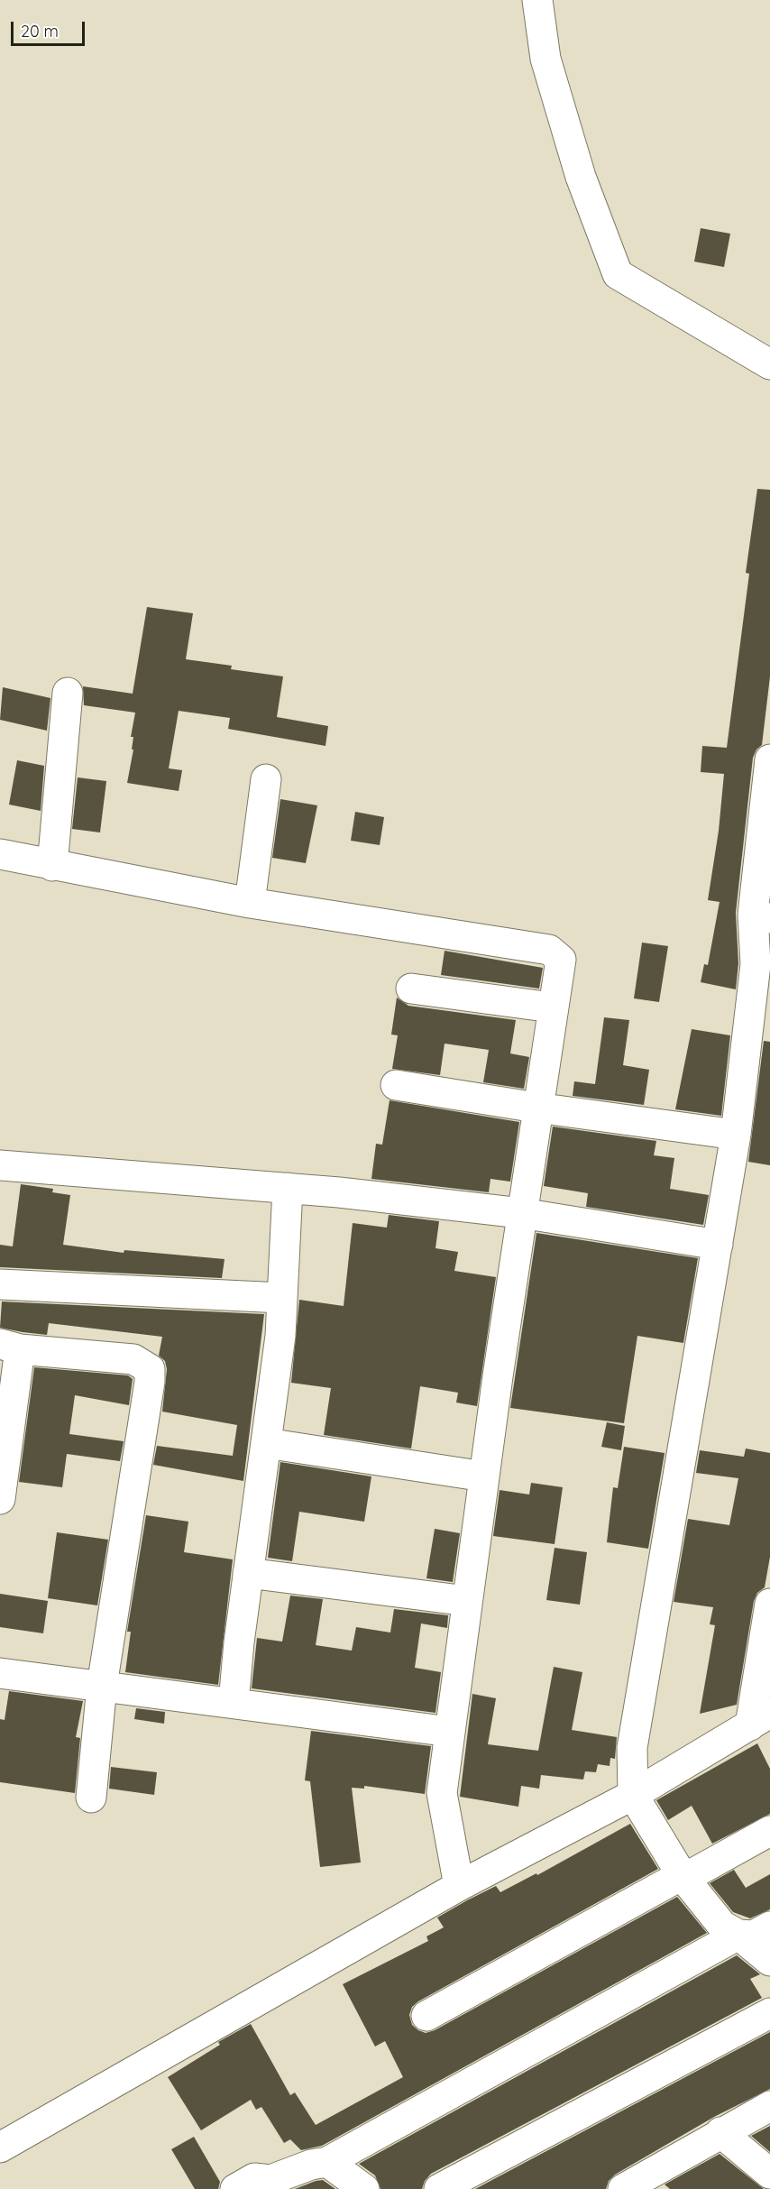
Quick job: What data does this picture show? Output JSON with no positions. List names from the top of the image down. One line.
{"scale_bar":"20 m"}
